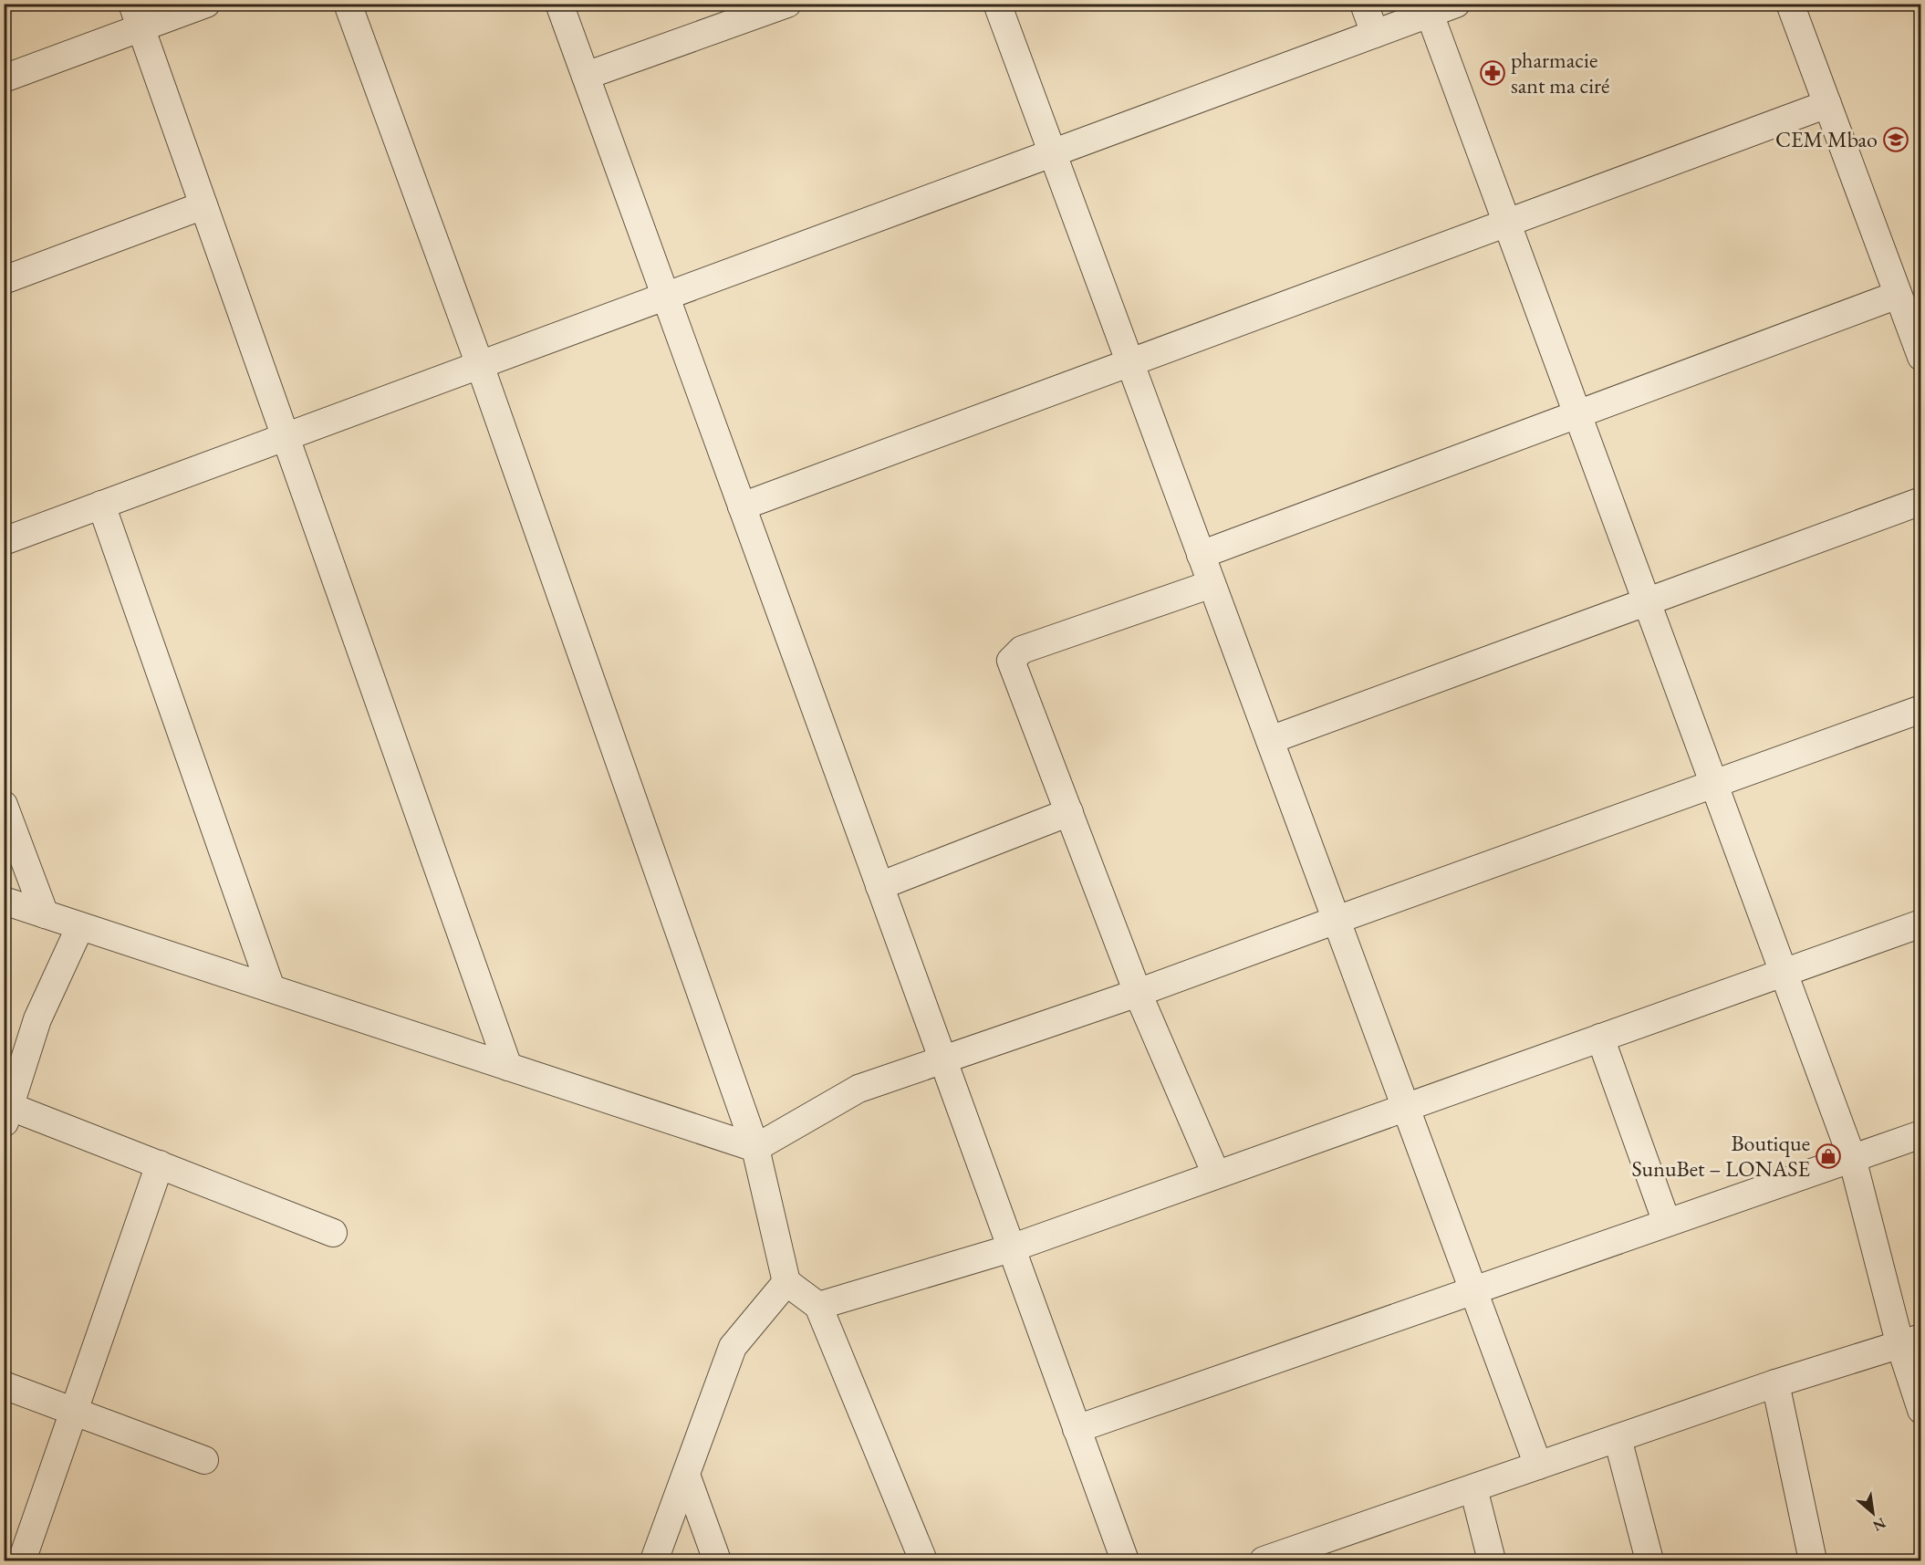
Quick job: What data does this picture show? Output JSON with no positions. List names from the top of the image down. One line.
{"places":{"pharmacy":["pharmacie sant ma ciré"],"school or university":["CEM Mbao"],"shop":["Boutique SunuBet – LONASE"]},"north":"bottom right"}
